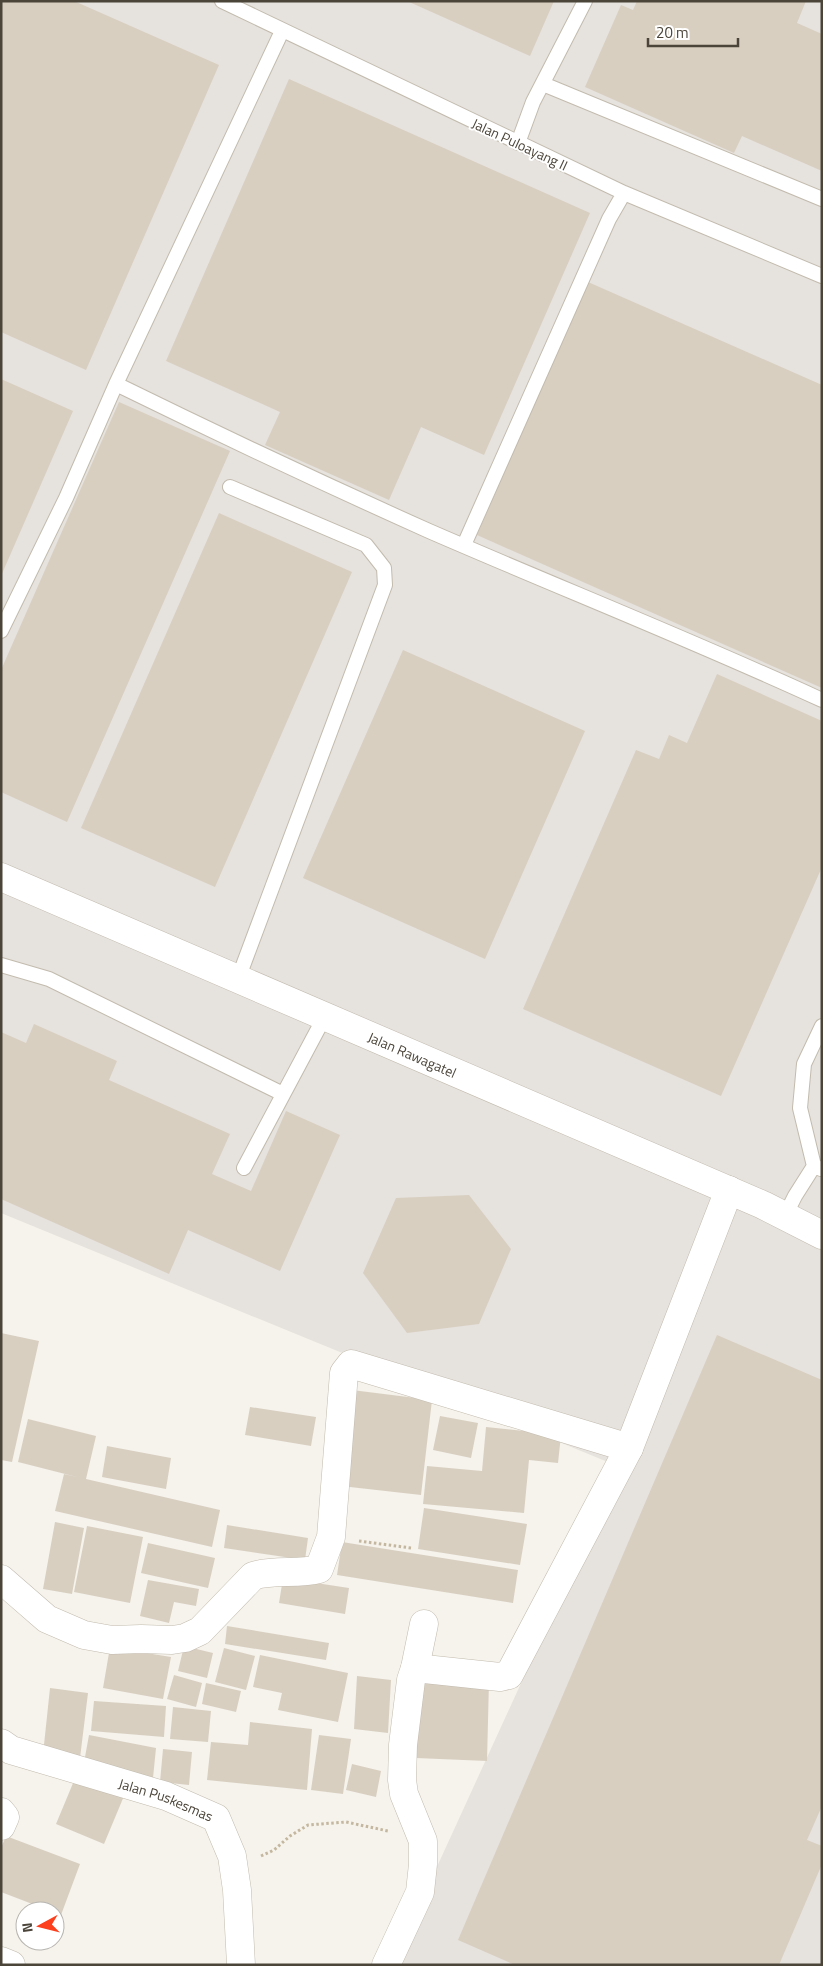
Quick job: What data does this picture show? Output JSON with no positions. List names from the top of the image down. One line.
{"streets":{"street":["Jalan Rawagatel","Jalan Puskesmas"],"lane":["Jalan Puloayang II"]},"scale_bar":"20 m","north":"left"}
